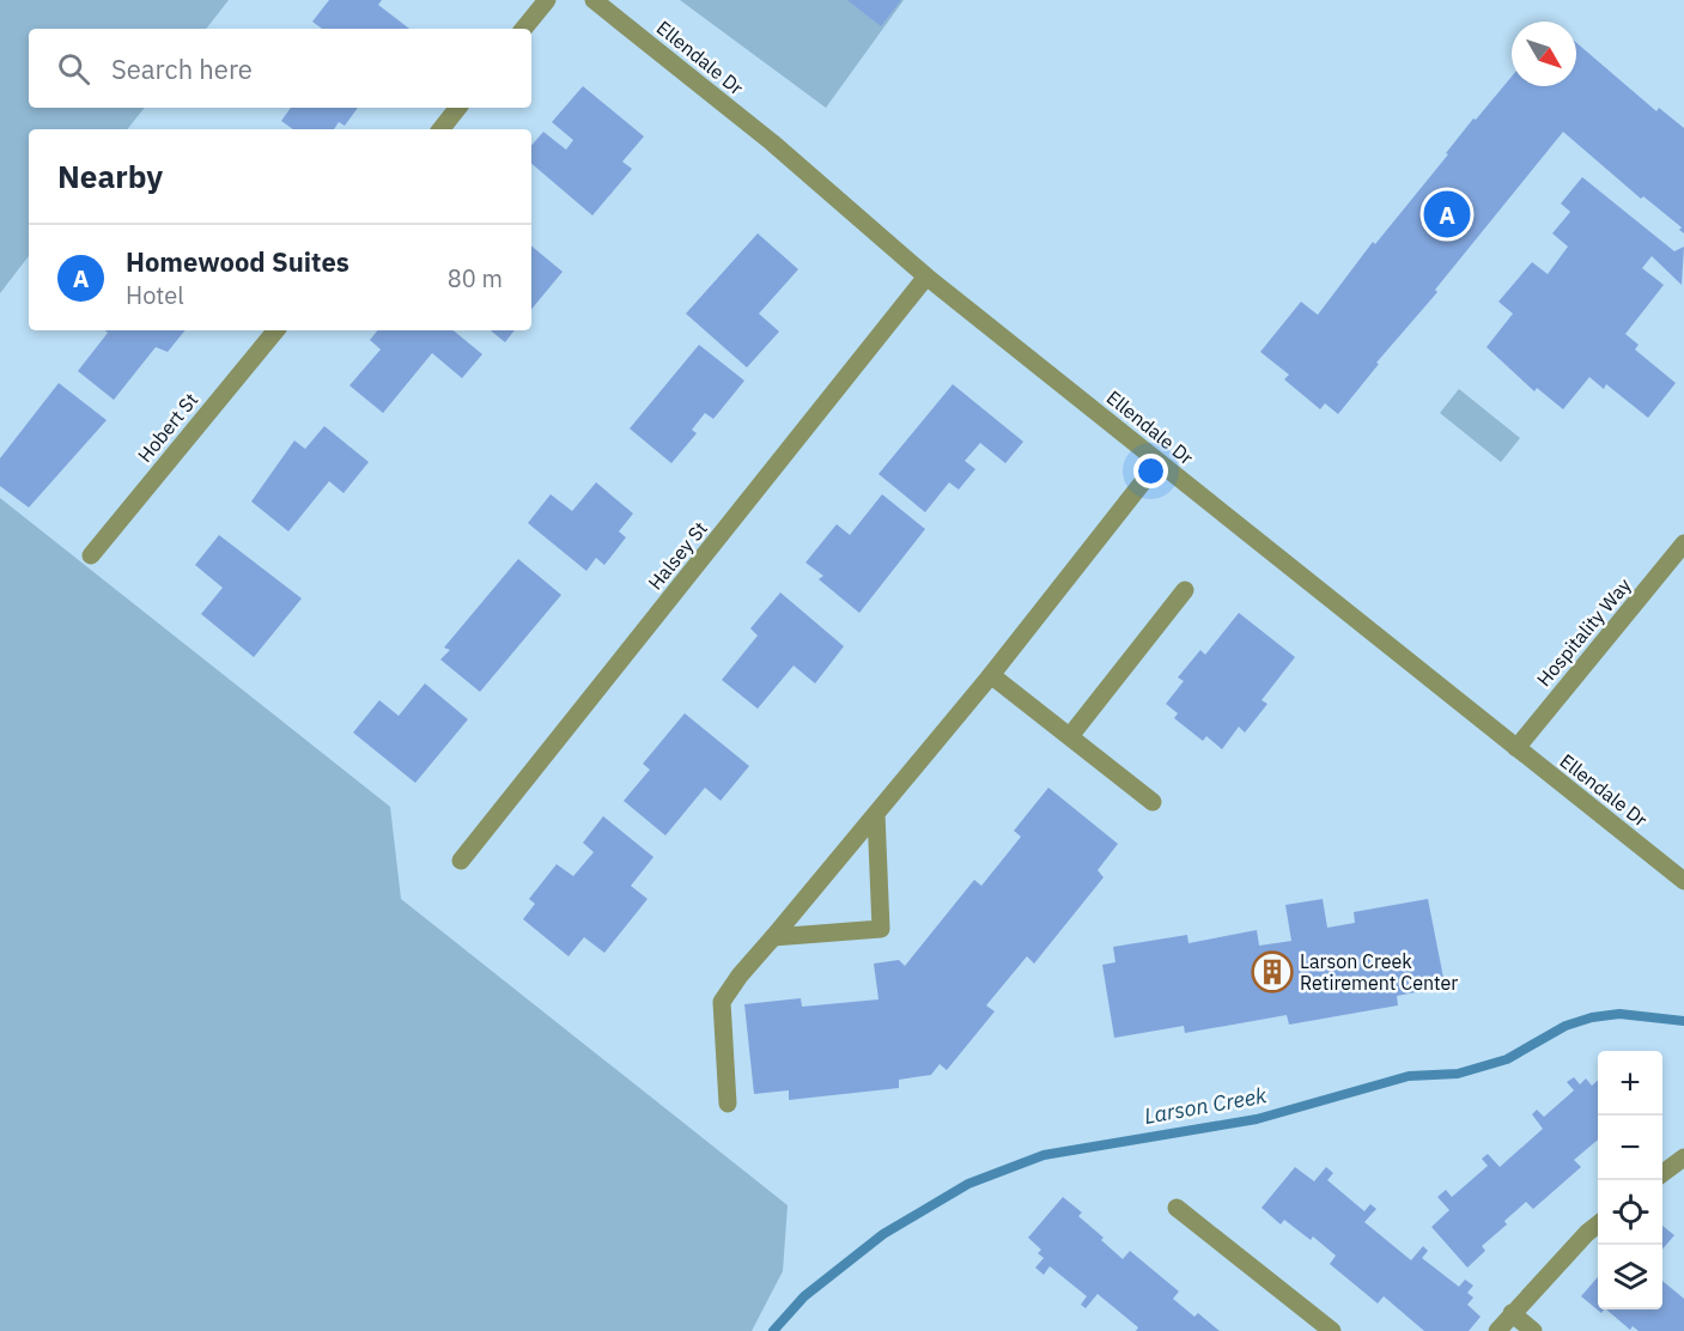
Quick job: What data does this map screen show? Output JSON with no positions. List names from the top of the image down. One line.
{"streets":{"street":["Ellendale Dr","Hobert St","Halsey St","Hospitality Way"]},"crossings":[["Ellendale Dr","Halsey St"],["Ellendale Dr","Hospitality Way"]],"water":["Larson Creek"],"places":{"building":["Larson Creek Retirement Center"]},"north":"bottom right","page":{"search":"Search here","heading":"Nearby","pins":"A","list":[{"mark":"A","name":"Homewood Suites","note":"Hotel","value":"80 m"}],"map_buttons":["+","−"]}}
